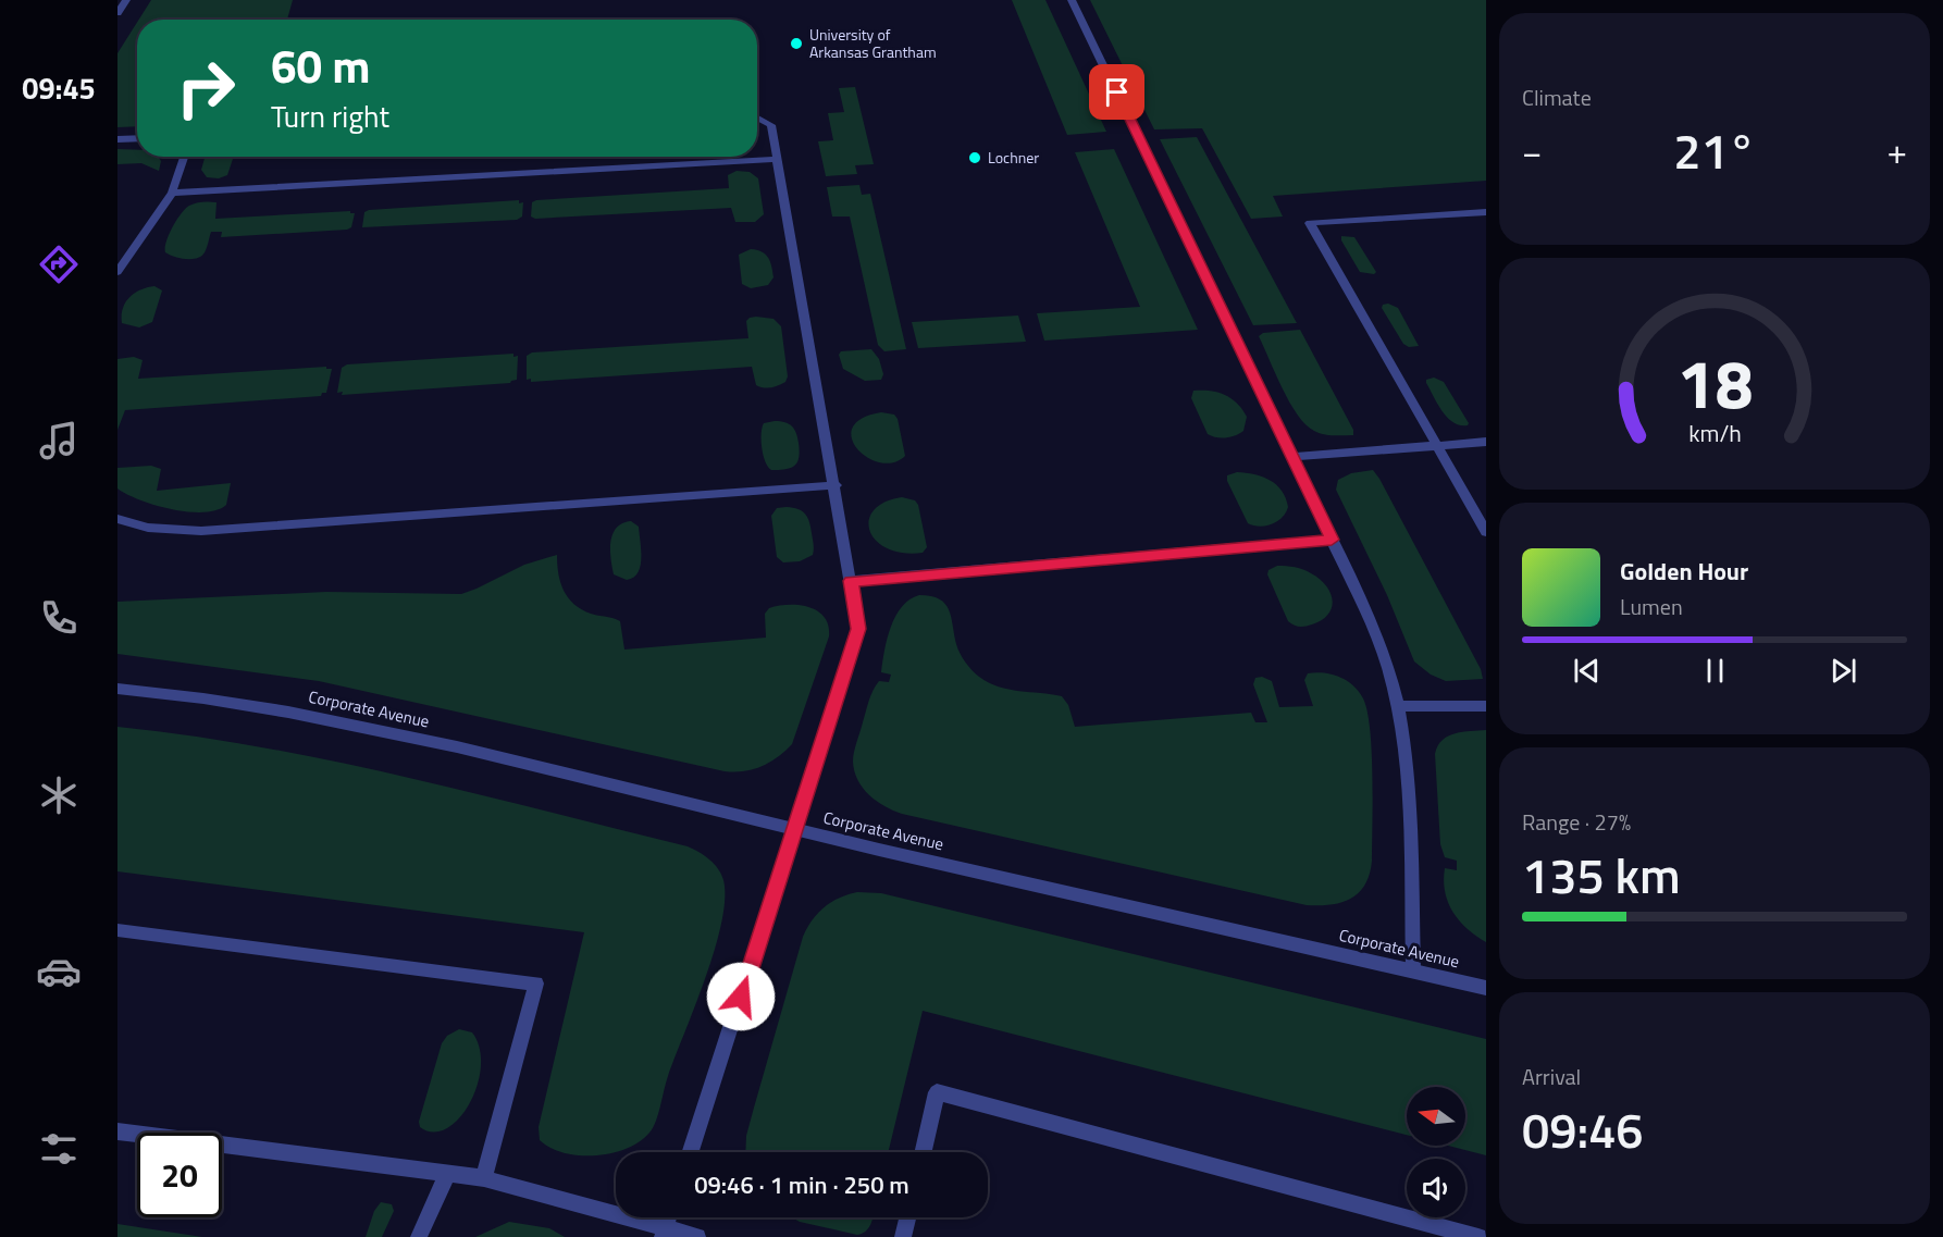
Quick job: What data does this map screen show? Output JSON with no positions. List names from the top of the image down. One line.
{"streets":{"street":["Corporate Avenue"]},"places":["University of Arkansas Grantham","Lochner"],"north":"left","page":{"tabs":"09:45","tile":["Climate",["Range · 27%","135 km"],["Arrival","09:46"]],"turn":["60 m","Turn right"],"heat":["−","21°","+"],"song":["Golden Hour","Lumen"],"limit":"20","trip":"09:46 · 1 min · 250 m","gauge":["18","km/h"]}}
